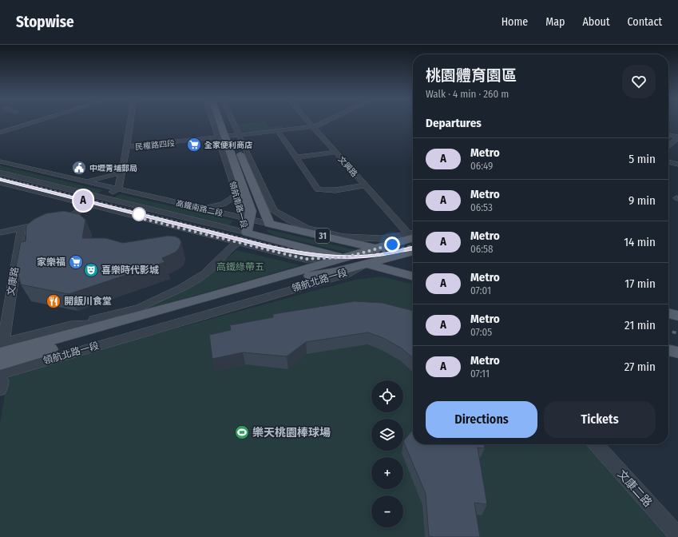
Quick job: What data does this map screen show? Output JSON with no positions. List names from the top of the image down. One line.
{"streets":{"main road":["領航南路一段","高鐵南路二段","31","領航北路一段"],"street":["民權路四段","文興路","文康路","文康二路"]},"crossings":[["民權路四段","文興路"],["民權路四段","領航南路一段"],["民權路四段","高鐵南路二段"],["領航南路一段","高鐵南路二段"],["高鐵南路二段","31"],["高鐵南路二段","領航北路一段"],["31","領航北路一段"],["領航北路一段","文康路"]],"parks":["高鐵綠帶五"],"places":{"supermarket":["全家便利商店","家樂福"],"public building":["中壢青埔郵局"],"theatre":["喜樂時代影城"],"restaurant":["開飯川食堂"],"sports":["樂天桃園棒球場"]},"lines":["metro line A"],"page":{"header":"Stopwise","nav":["Home","Map","About","Contact"],"on_map":"A","heading":[["桃園體育園區","Walk · 4 min · 260 m"],"Departures"],"list":[{"mark":"A","name":"Metro","note":"06:49","value":"5 min"},{"mark":"A","name":"Metro","note":"06:53","value":"9 min"},{"mark":"A","name":"Metro","note":"06:58","value":"14 min"},{"mark":"A","name":"Metro","note":"07:01","value":"17 min"},{"mark":"A","name":"Metro","note":"07:05","value":"21 min"},{"mark":"A","name":"Metro","note":"07:11","value":"27 min"}],"map_buttons":["+","−"],"buttons":["Directions","Tickets"]}}
